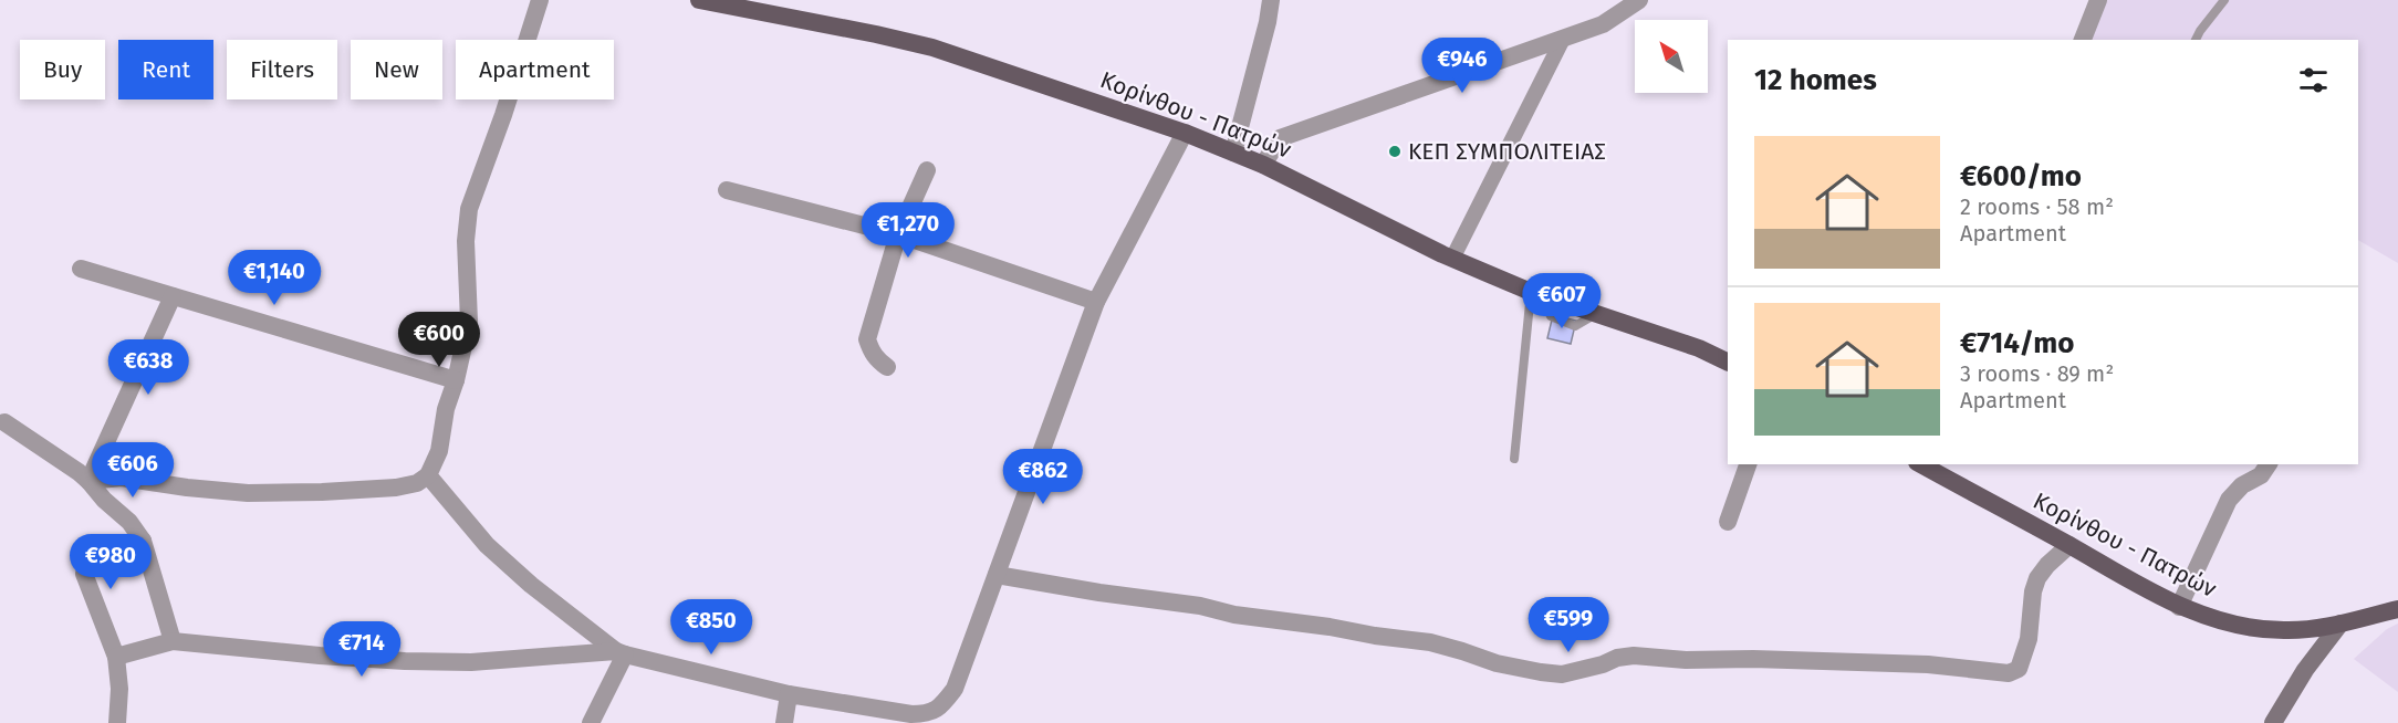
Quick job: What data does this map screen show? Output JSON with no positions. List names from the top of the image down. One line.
{"streets":{"main road":["Κορίνθου - Πατρών"]},"places":["ΚΕΠ ΣΥΜΠΟΛΙΤΕΙΑΣ"],"north":"top left","page":{"price":["€946","€1,270","€1,140","€607","€600","€638","€606","€862","€980","€599","€850","€714"],"chip":["Buy","Rent","Filters","New","Apartment"],"heading":"12 homes","list":[{"name":"€600/mo","note":"2 rooms · 58 m² · Apartment"},{"name":"€714/mo","note":"3 rooms · 89 m² · Apartment"}]}}
